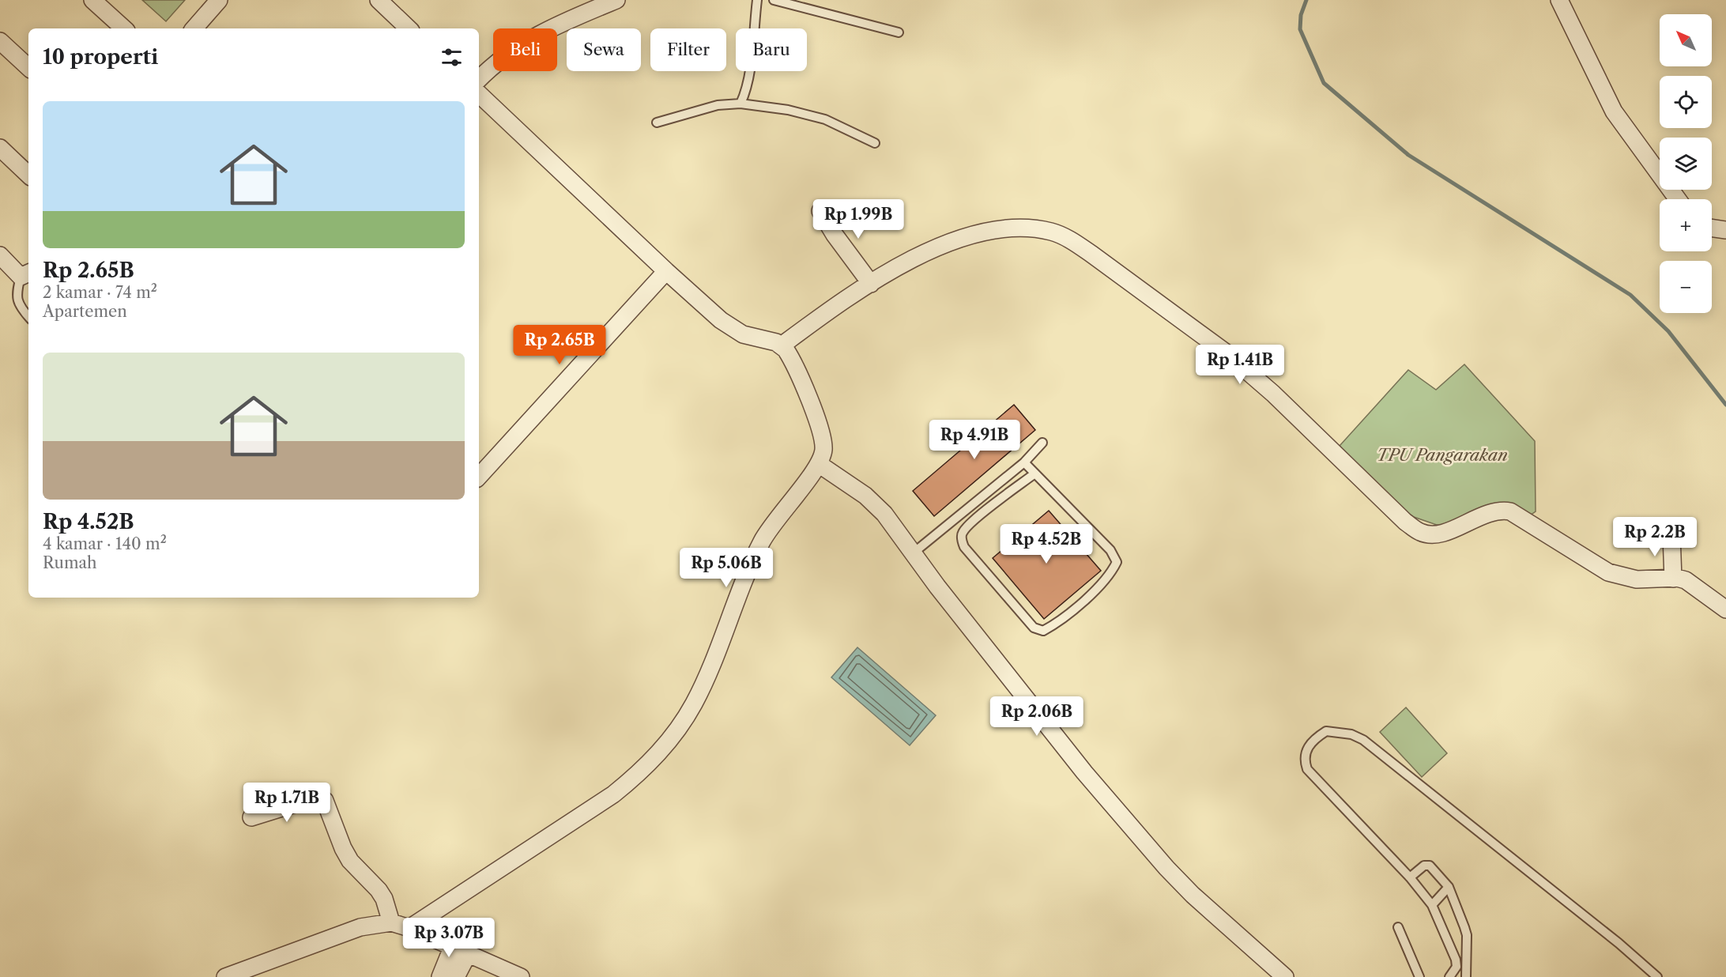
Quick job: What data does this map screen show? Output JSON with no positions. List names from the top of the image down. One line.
{"parks":["TPU Pangarakan"],"north":"top left","page":{"map_buttons":["+","−"],"chip":["Beli","Sewa","Filter","Baru"],"heading":"10 properti","list":[{"name":"Rp 2.65B","note":"2 kamar · 74 m² · Apartemen"},{"name":"Rp 4.52B","note":"4 kamar · 140 m² · Rumah"}],"price":["Rp 1.99B","Rp 2.65B","Rp 1.41B","Rp 4.91B","Rp 2.2B","Rp 4.52B","Rp 5.06B","Rp 2.06B","Rp 1.71B","Rp 3.07B"]}}
